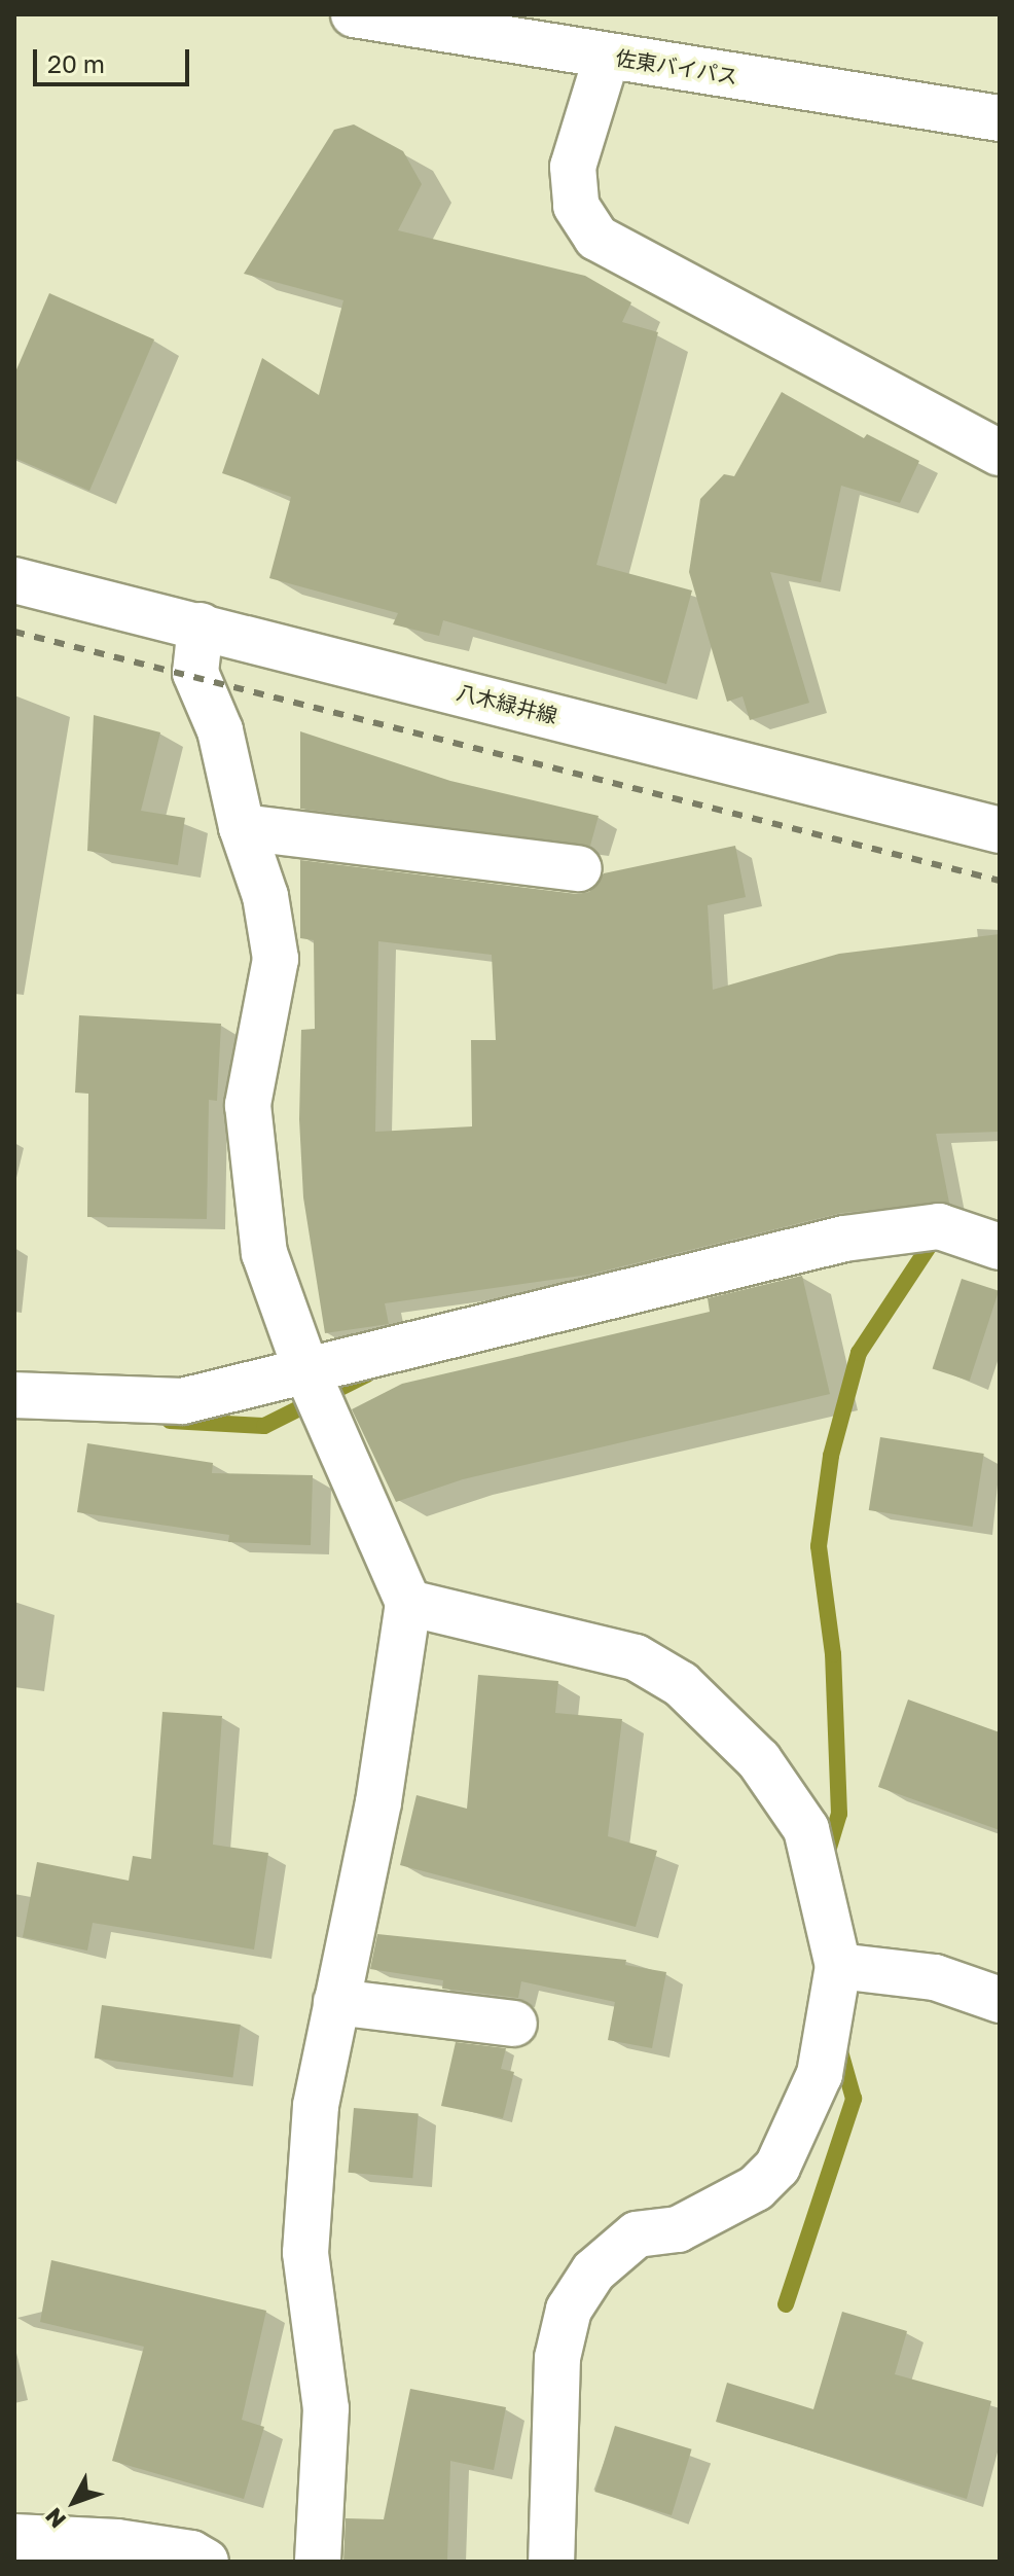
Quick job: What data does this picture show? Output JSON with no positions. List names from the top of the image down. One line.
{"streets":{"main road":["佐東バイパス","八木緑井線"]},"scale_bar":"20 m","north":"bottom left"}
